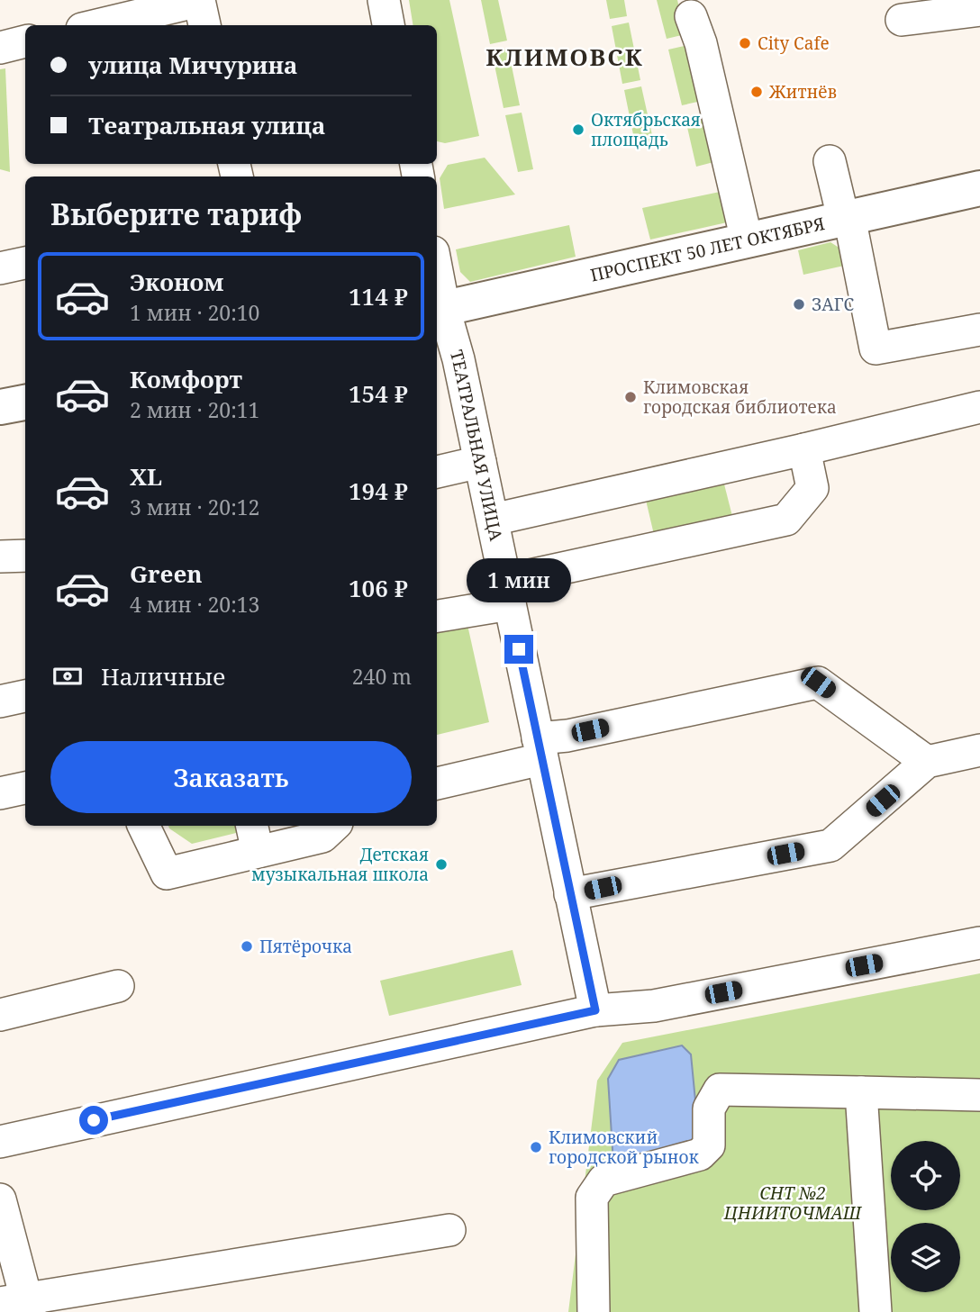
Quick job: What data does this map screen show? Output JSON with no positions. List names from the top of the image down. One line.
{"streets":{"main road":["ПРОСПЕКТ 50 ЛЕТ ОКТЯБРЯ"],"street":["ТЕАТРАЛЬНАЯ УЛИЦА"]},"crossings":[["ПРОСПЕКТ 50 ЛЕТ ОКТЯБРЯ","ТЕАТРАЛЬНАЯ УЛИЦА"]],"districts":["КЛИМОВСК"],"parks":["СНТ №2 ЦНИИТОЧМАШ"],"places":["City Cafe","Житнёв","Октябрьская площадь","ЗАГС","Климовская городская библиотека","Детская музыкальная школа","Пятёрочка","Климовский городской рынок"],"page":{"banner":["улица Мичурина","Театральная улица"],"heading":"Выберите тариф","list":[{"name":"Эконом","note":"1 мин · 20:10","value":"114 ₽"},{"name":"Комфорт","note":"2 мин · 20:11","value":"154 ₽"},{"name":"XL","note":"3 мин · 20:12","value":"194 ₽"},{"name":"Green","note":"4 мин · 20:13","value":"106 ₽"}],"bubble":"1 мин","pay":["Наличные","240 m"],"buttons":"Заказать"}}
